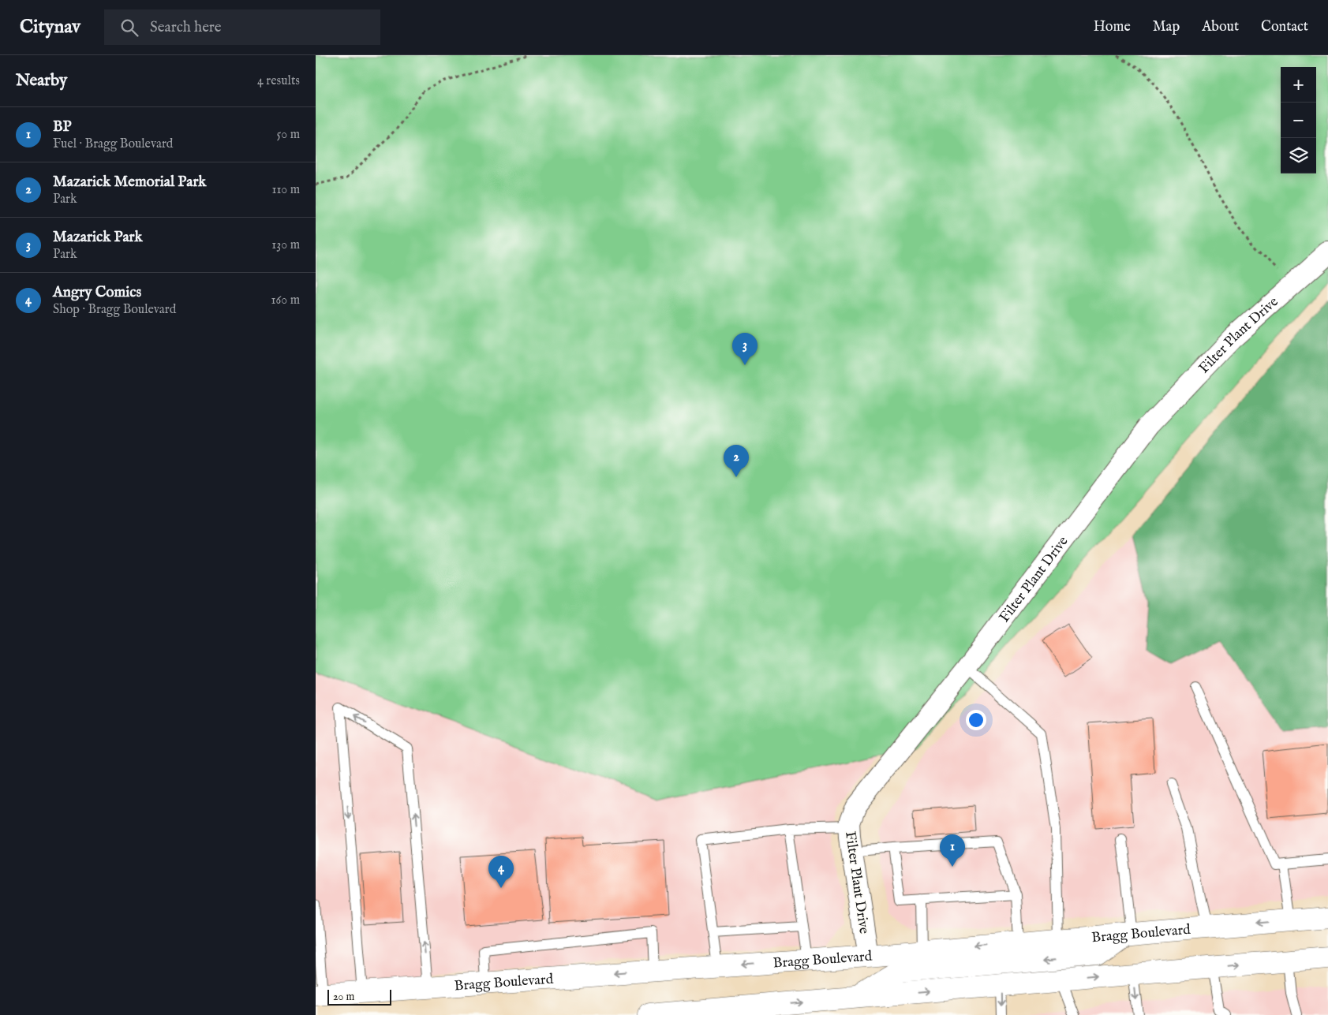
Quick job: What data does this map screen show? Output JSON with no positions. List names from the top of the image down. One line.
{"streets":{"main road":["Bragg Boulevard"],"street":["Filter Plant Drive"]},"crossings":[["Filter Plant Drive","Bragg Boulevard"]],"scale_bar":"20 m","page":{"header":"Citynav","search":"Search here","nav":["Home","Map","About","Contact"],"heading":["Nearby","4 results"],"map_buttons":["+","−"],"list":[{"mark":"1","name":"BP","note":"Fuel · Bragg Boulevard","value":"50 m"},{"mark":"2","name":"Mazarick Memorial Park","note":"Park","value":"110 m"},{"mark":"3","name":"Mazarick Park","note":"Park","value":"130 m"},{"mark":"4","name":"Angry Comics","note":"Shop · Bragg Boulevard","value":"160 m"}],"pins":["3","2","1","4"],"scale":"20 m"}}
